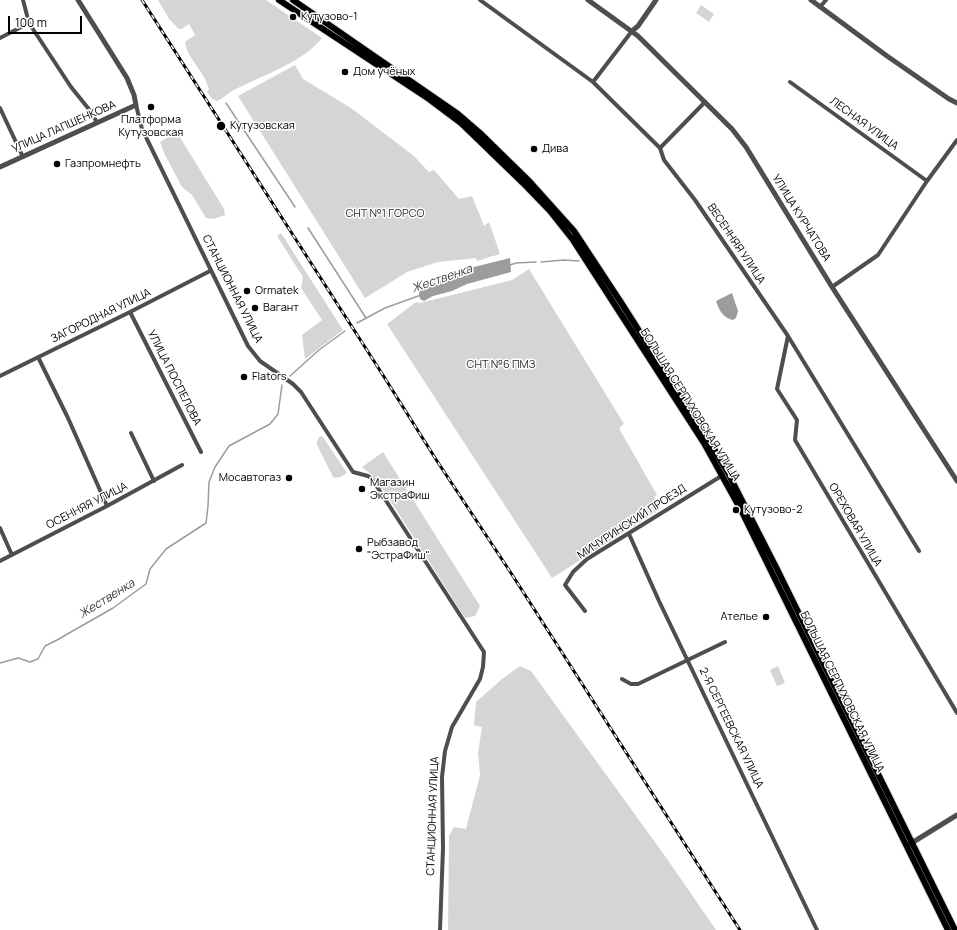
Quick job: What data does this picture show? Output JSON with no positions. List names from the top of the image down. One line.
{"streets":{"main road":["БОЛЬШАЯ СЕРПУХОВСКАЯ УЛИЦА"],"street":["ЛЕСНАЯ УЛИЦА","УЛИЦА ЛАПШЕНКОВА","УЛИЦА КУРЧАТОВА","ВЕСЕННЯЯ УЛИЦА","СТАНЦИОННАЯ УЛИЦА","ЗАГОРОДНАЯ УЛИЦА","УЛИЦА ПОСПЕЛОВА","ОСЕННЯЯ УЛИЦА","МИЧУРИНСКИЙ ПРОЕЗД","ОРЕХОВАЯ УЛИЦА","2-Я СЕРГЕЕВСКАЯ УЛИЦА"]},"crossings":[["УЛИЦА ЛАПШЕНКОВА","СТАНЦИОННАЯ УЛИЦА"],["ВЕСЕННЯЯ УЛИЦА","ОРЕХОВАЯ УЛИЦА"],["СТАНЦИОННАЯ УЛИЦА","ЗАГОРОДНАЯ УЛИЦА"],["ЗАГОРОДНАЯ УЛИЦА","УЛИЦА ПОСПЕЛОВА"],["БОЛЬШАЯ СЕРПУХОВСКАЯ УЛИЦА","МИЧУРИНСКИЙ ПРОЕЗД"],["МИЧУРИНСКИЙ ПРОЕЗД","2-Я СЕРГЕЕВСКАЯ УЛИЦА"]],"water":["Жественка"],"parks":["СНТ №1 ГОРСО","СНТ №6 ПМЗ"],"places":["Кутузово-1","Дом учёных","Платформа Кутузовская","Кутузовская","Дива","Газпромнефть","Ormatek","Вагант","Flators","Мосавтогаз","Магазин ЭкстраФиш","Кутузово-2","Рыбзавод \"ЭстраФиш\"","Ателье"],"scale_bar":"100 m"}
